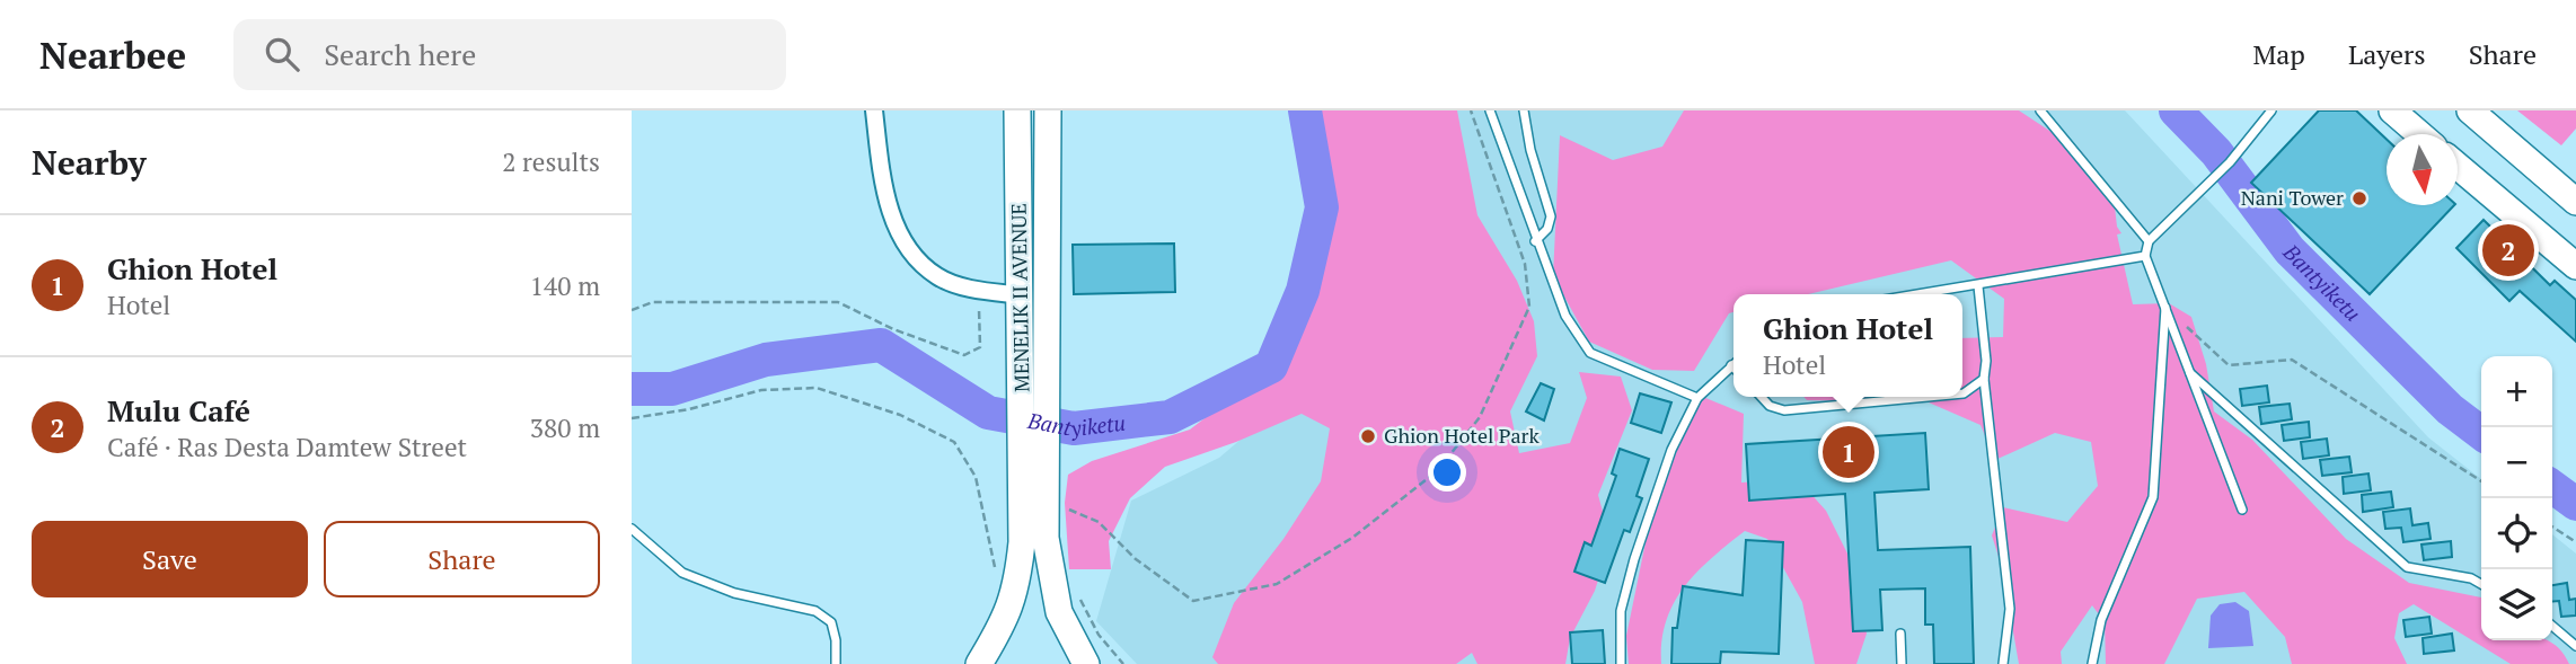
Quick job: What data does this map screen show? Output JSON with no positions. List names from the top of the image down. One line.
{"streets":{"main road":["MENELIK II AVENUE"]},"water":["Bantyiketu"],"places":["Nani Tower","Ghion Hotel Park"],"north":"bottom","page":{"header":"Nearbee","search":"Search here","nav":["Map","Layers","Share"],"heading":["Nearby","2 results"],"list":[{"mark":"1","name":"Ghion Hotel","note":"Hotel","value":"140 m"},{"mark":"2","name":"Mulu Café","note":"Café · Ras Desta Damtew Street","value":"380 m"}],"pins":["2","1"],"popup":["Ghion Hotel","Hotel"],"map_buttons":["+","−"],"buttons":["Save","Share"]}}
